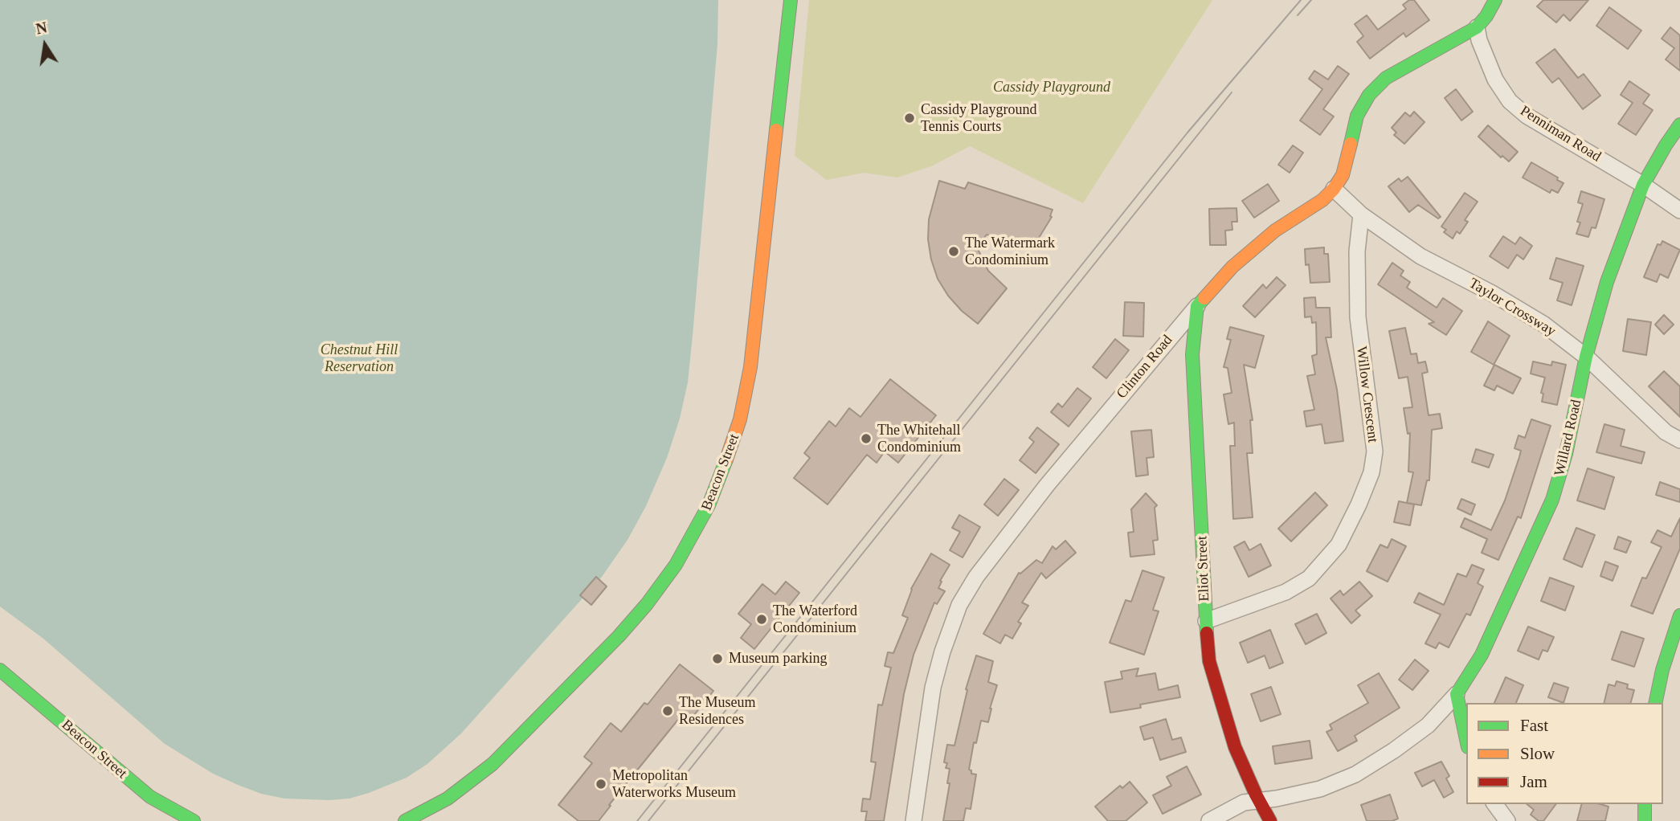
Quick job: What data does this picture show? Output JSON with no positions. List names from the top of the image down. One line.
{"streets":{"street":["Penniman Road","Taylor Crossway","Clinton Road","Willow Crescent","Willard Road","Beacon Street","Eliot Street"]},"crossings":[["Penniman Road","Clinton Road"],["Penniman Road","Willard Road"],["Taylor Crossway","Clinton Road"],["Taylor Crossway","Willow Crescent"],["Taylor Crossway","Willard Road"],["Clinton Road","Eliot Street"],["Willow Crescent","Eliot Street"]],"parks":["Cassidy Playground","Chestnut Hill Reservation"],"places":["Cassidy Playground Tennis Courts","The Watermark Condominium","The Whitehall Condominium","The Waterford Condominium","Museum parking","The Museum Residences","Metropolitan Waterworks Museum"],"legend":["Fast","Slow","Jam"],"north":"top"}
